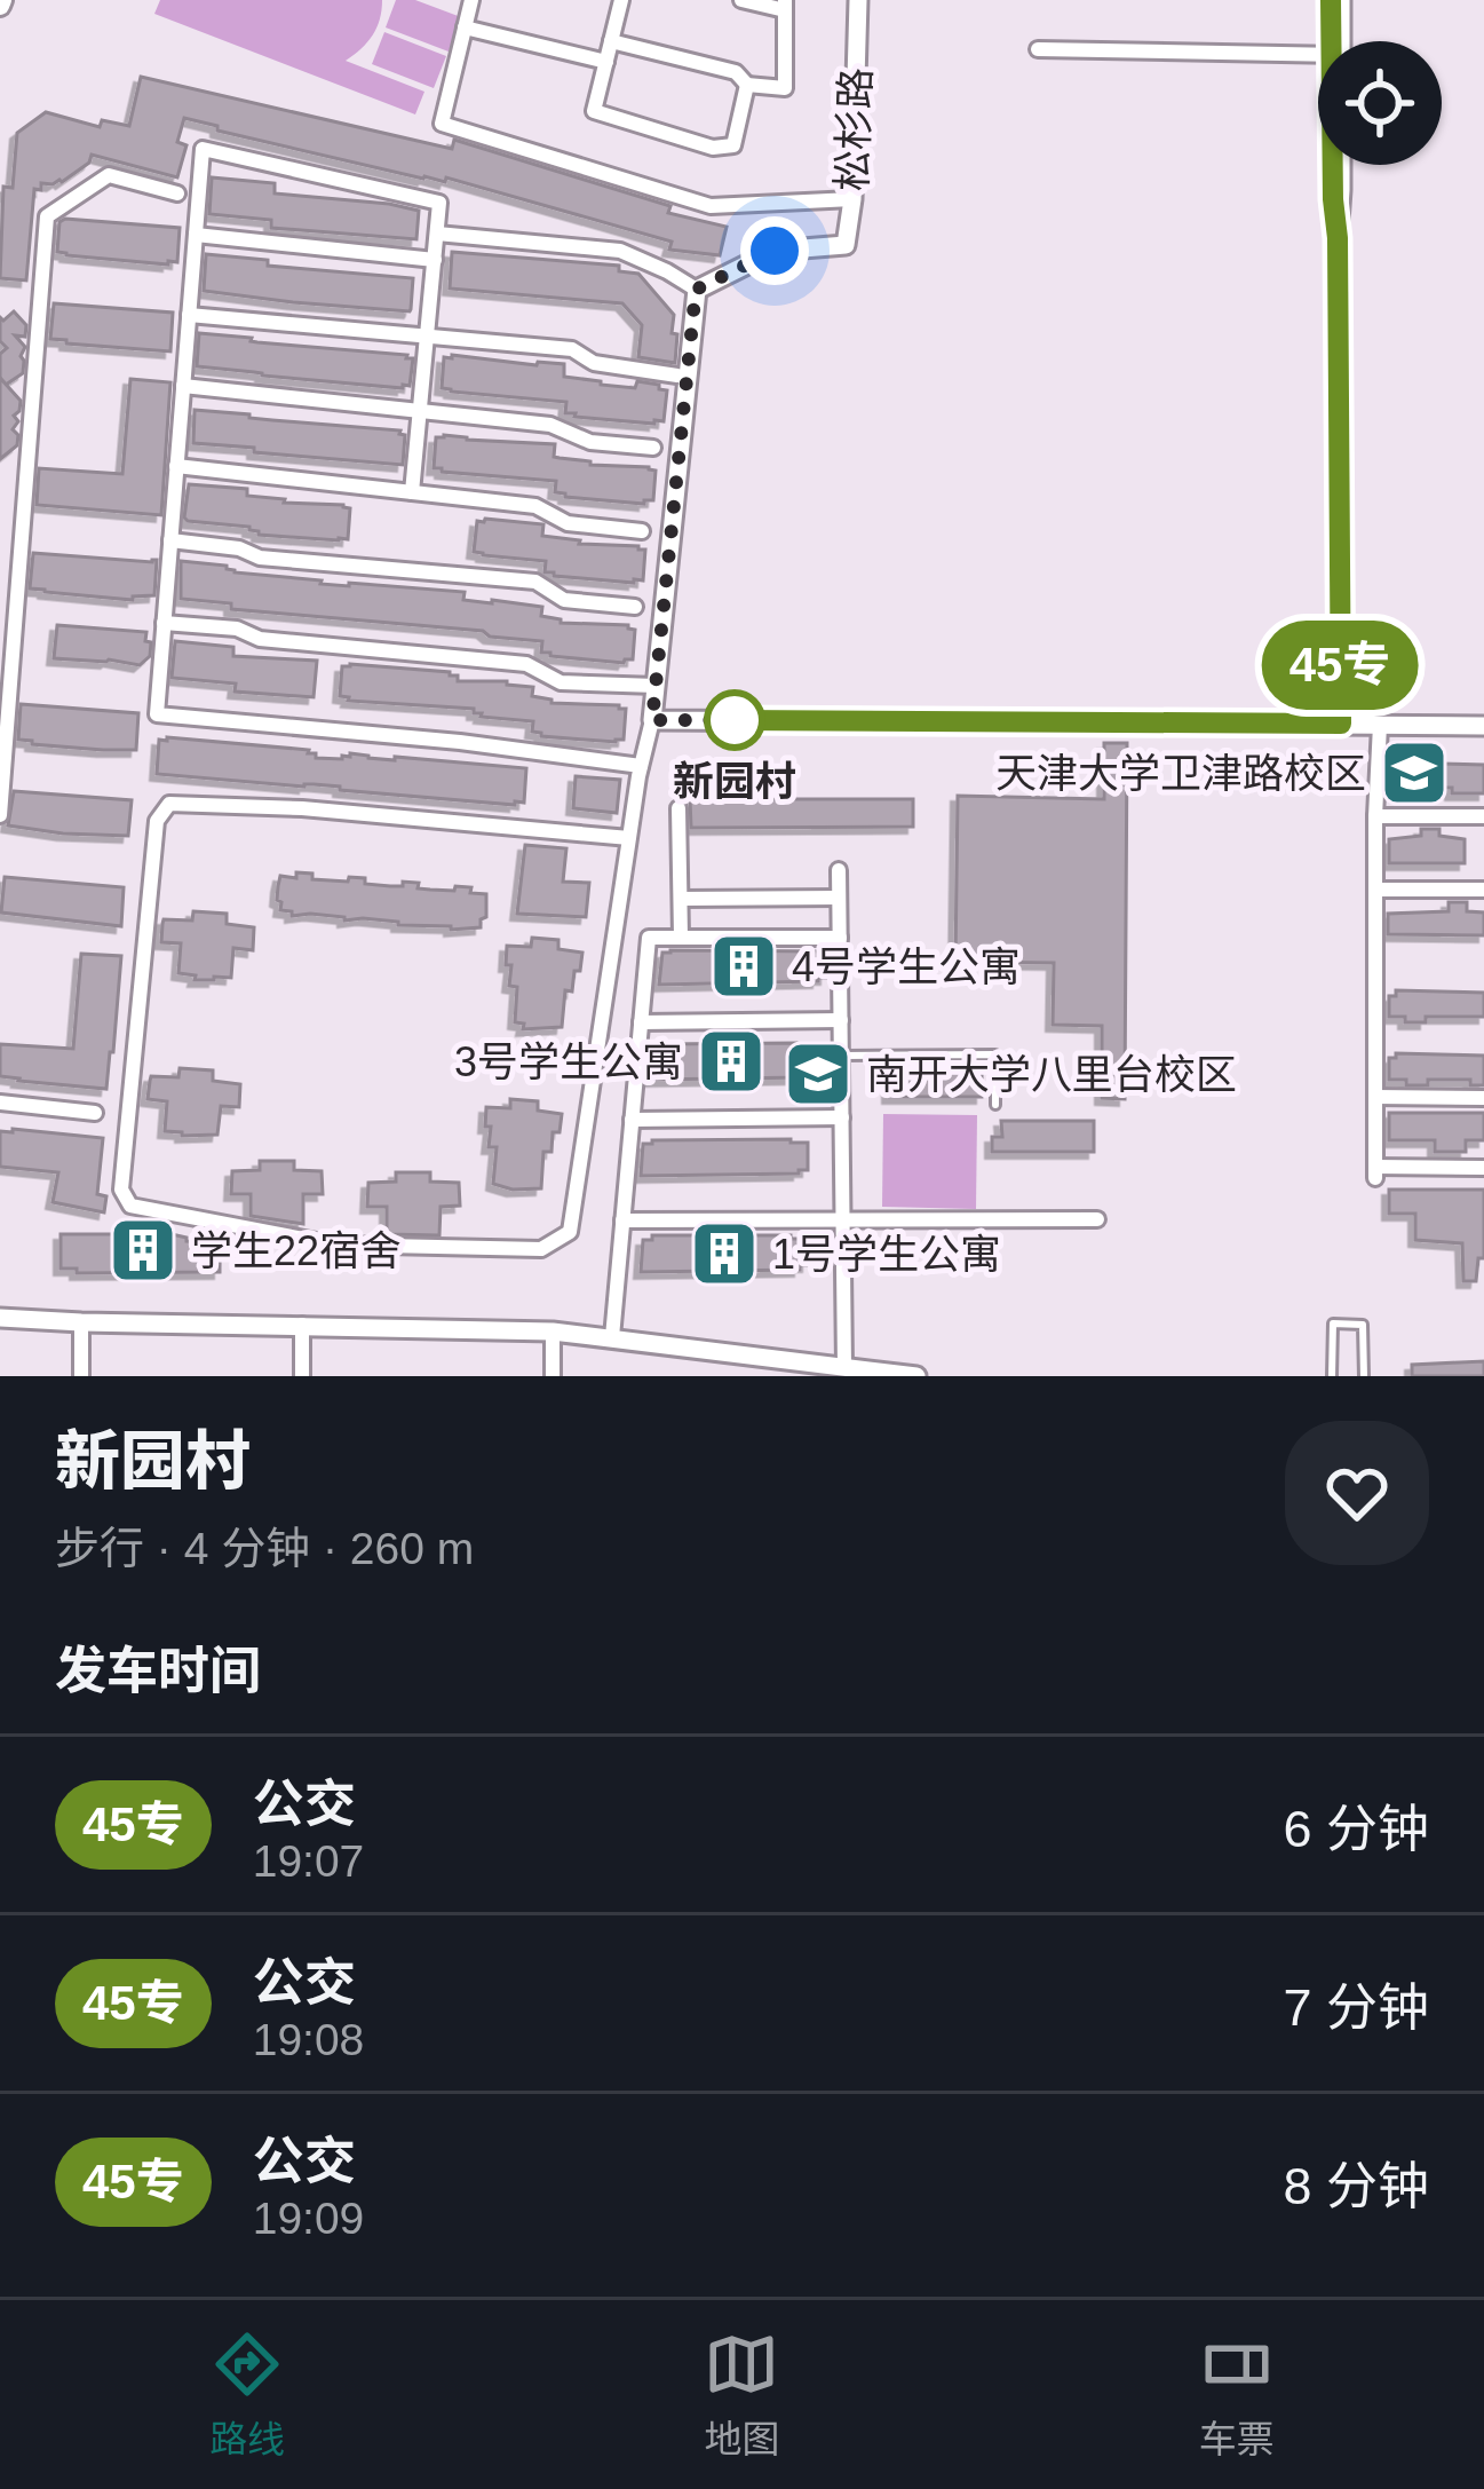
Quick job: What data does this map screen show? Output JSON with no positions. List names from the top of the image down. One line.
{"streets":{"street":["松杉路"]},"places":{"other":["新园村"],"school or university":["天津大学卫津路校区","南开大学八里台校区"],"building":["4号学生公寓","3号学生公寓","学生22宿舍","1号学生公寓"]},"lines":["bus line 45专"],"page":{"on_map":"45专","heading":[["新园村","步行 · 4 分钟 · 260 m"],"发车时间"],"list":[{"mark":"45专","name":"公交","note":"19:07","value":"6 分钟"},{"mark":"45专","name":"公交","note":"19:08","value":"7 分钟"},{"mark":"45专","name":"公交","note":"19:09","value":"8 分钟"}],"tabs":["路线","地图","车票"]}}
